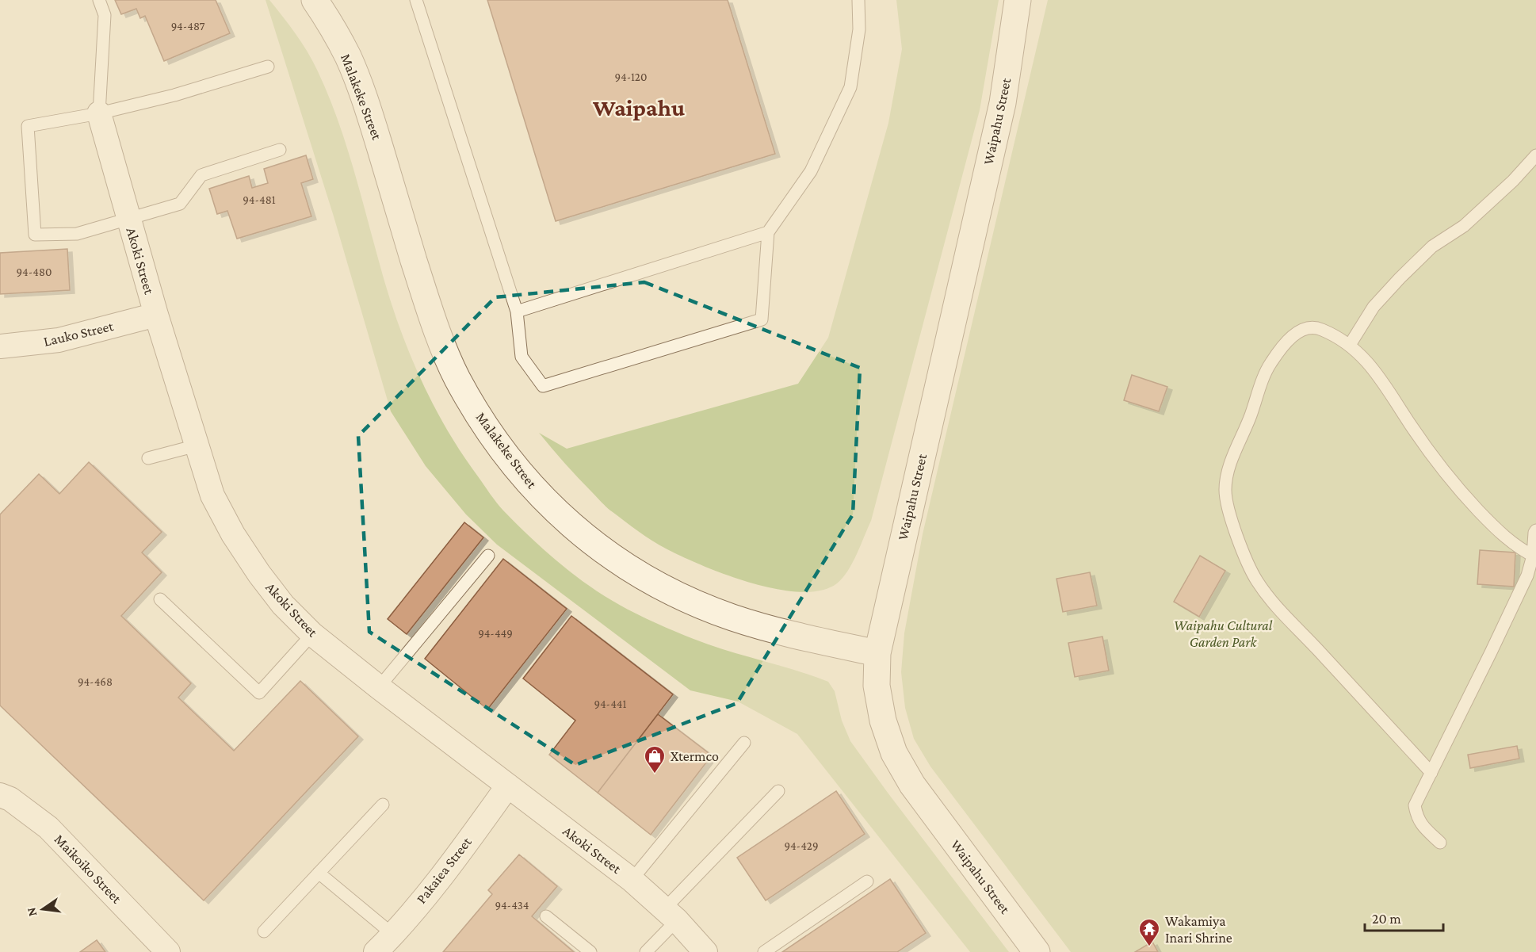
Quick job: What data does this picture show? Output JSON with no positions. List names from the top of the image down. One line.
{"streets":{"street":["Malakeke Street","Waipahu Street","Akoki Street","Lauko Street","Maikoiko Street","Pakaiea Street"]},"crossings":[["Malakeke Street","Waipahu Street"],["Akoki Street","Lauko Street"],["Akoki Street","Pakaiea Street"]],"districts":["Waipahu"],"parks":["Waipahu Cultural Garden Park"],"places":{"shop":["Xtermco"],"temple":["Wakamiya Inari Shrine"]},"house_numbers":["94-487","94-120","94-481","94-480","94-449","94-468","94-441","94-429","94-434"],"scale_bar":"20 m","north":"left"}
